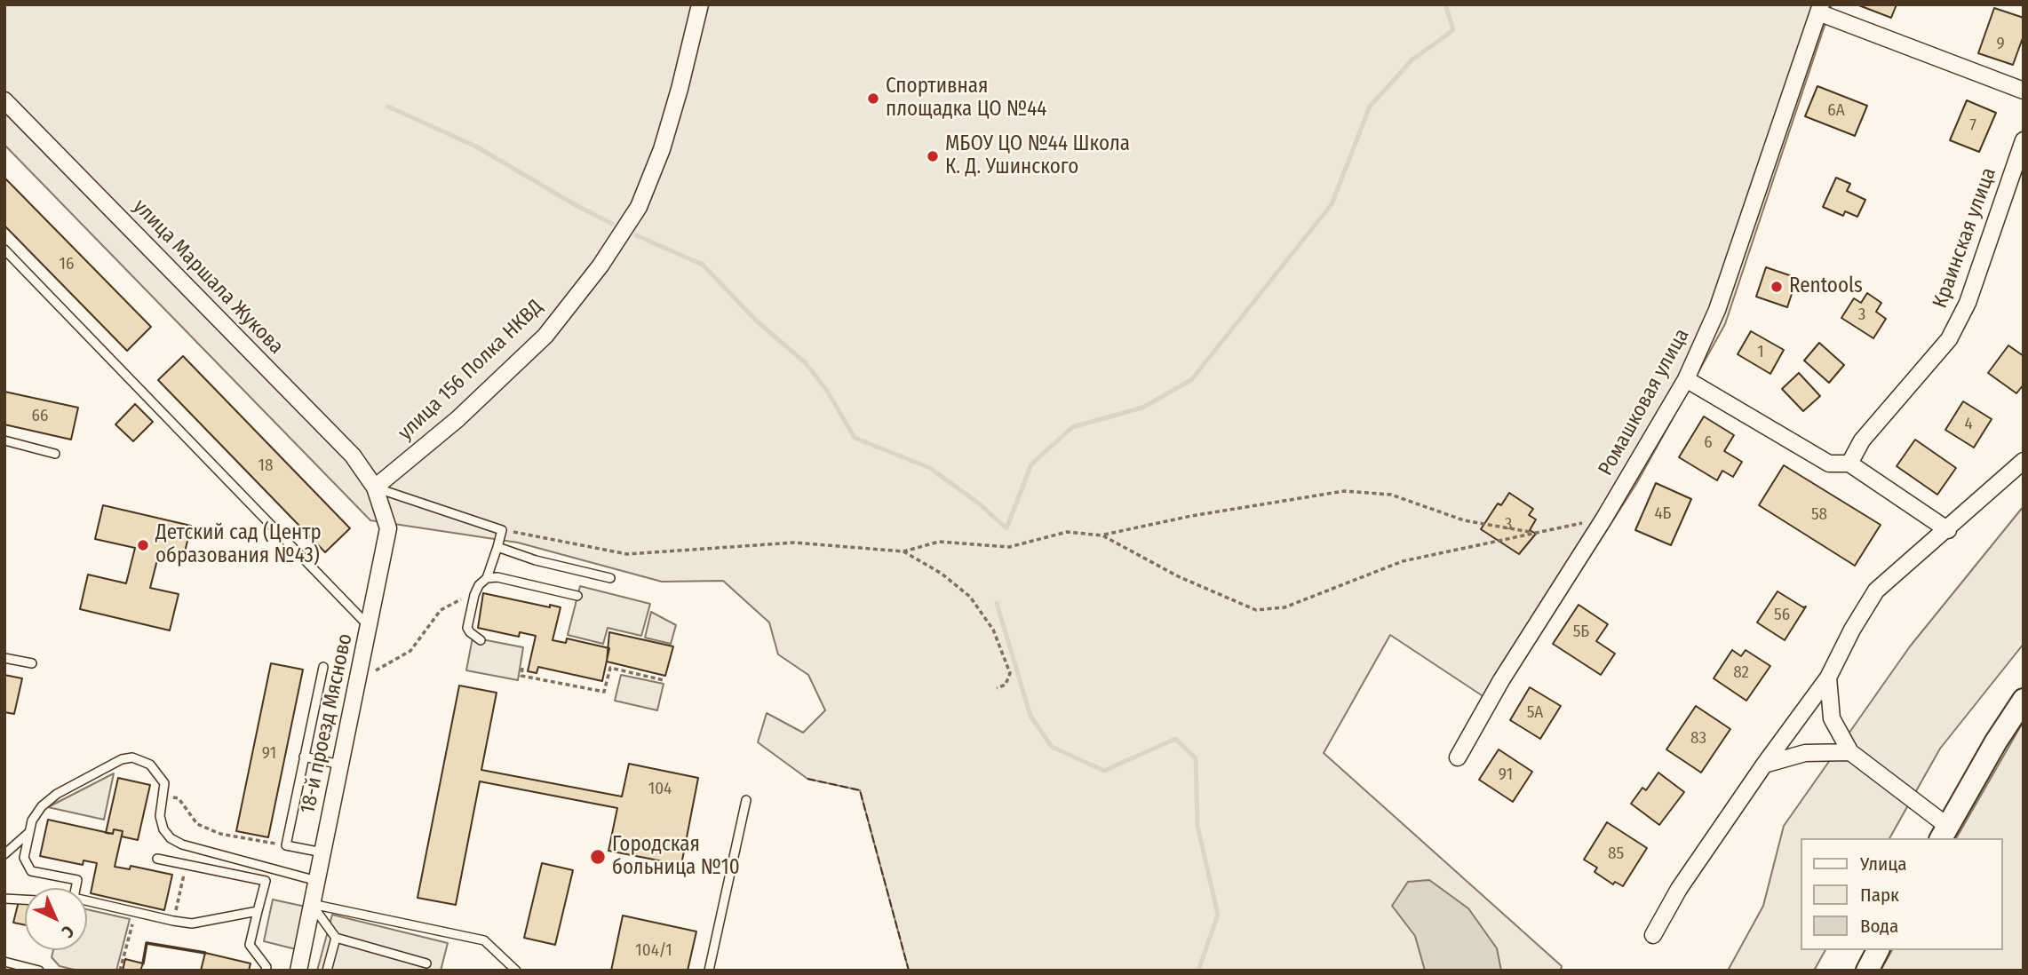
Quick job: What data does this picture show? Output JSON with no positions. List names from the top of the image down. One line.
{"streets":{"street":["Краинская улица","улица Маршала Жукова","улица 156 Полка НКВД","Ромашковая улица","18-й проезд Мясново"]},"crossings":[["улица Маршала Жукова","улица 156 Полка НКВД"],["улица Маршала Жукова","18-й проезд Мясново"],["улица 156 Полка НКВД","18-й проезд Мясново"]],"places":["Спортивная площадка ЦО №44","МБОУ ЦО №44 Школа К. Д. Ушинского","Rentools","Детский сад (Центр образования №43)","Городская больница №10"],"house_numbers":["9","6А","7","16","3","1","66","4","6","18","4Б","58","3","56","5Б","82","5А","83","91","91","104","85","104/1"],"legend":["Улица","Парк","Вода"],"north":"bottom right"}
